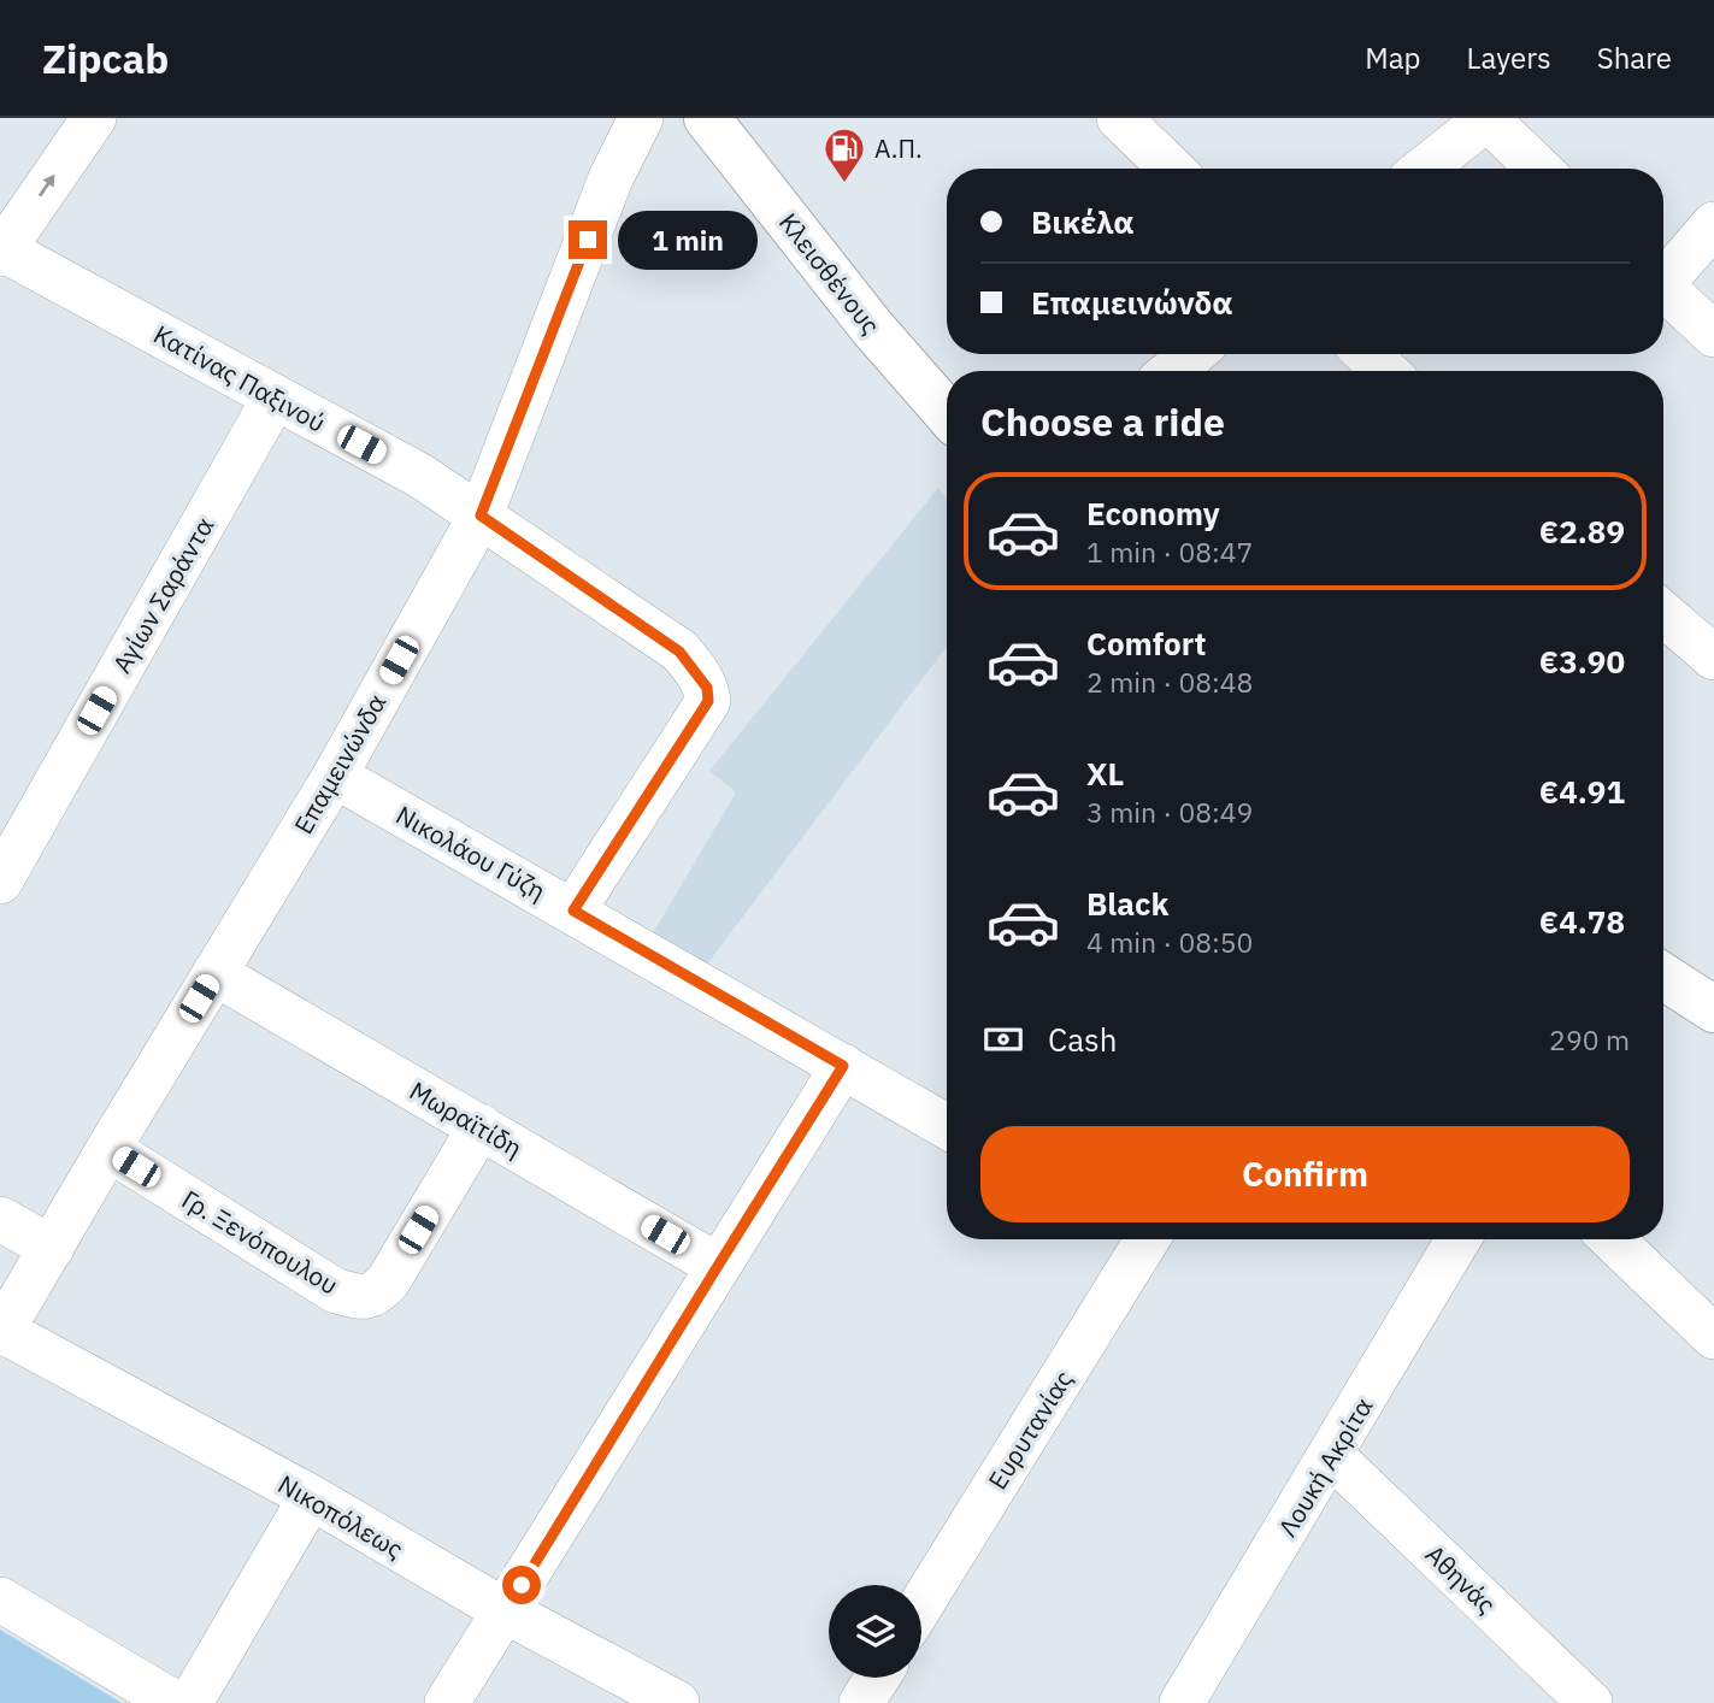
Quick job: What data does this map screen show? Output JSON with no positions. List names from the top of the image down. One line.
{"streets":{"main road":["Κλεισθένους"],"street":["Κατίνας Παξινού","Αγίων Σαράντα","Επαμεινώνδα","Νικολάου Γύζη","Μωραϊτίδη","Γρ. Ξενόπουλου","Ευρυτανίας","Λουκή Ακρίτα","Νικοπόλεως","Αθηνάς"]},"crossings":[["Κατίνας Παξινού","Αγίων Σαράντα"],["Κατίνας Παξινού","Επαμεινώνδα"],["Κατίνας Παξινού","Νικολάου Γύζη"],["Επαμεινώνδα","Νικολάου Γύζη"],["Επαμεινώνδα","Μωραϊτίδη"],["Επαμεινώνδα","Γρ. Ξενόπουλου"],["Επαμεινώνδα","Νικοπόλεως"],["Μωραϊτίδη","Γρ. Ξενόπουλου"],["Λουκή Ακρίτα","Αθηνάς"]],"places":{"fuel station":["Α.Π."]},"page":{"header":"Zipcab","nav":["Map","Layers","Share"],"banner":["Βικέλα","Επαμεινώνδα"],"bubble":"1 min","heading":"Choose a ride","list":[{"name":"Economy","note":"1 min · 08:47","value":"€2.89"},{"name":"Comfort","note":"2 min · 08:48","value":"€3.90"},{"name":"XL","note":"3 min · 08:49","value":"€4.91"},{"name":"Black","note":"4 min · 08:50","value":"€4.78"}],"pay":["Cash","290 m"],"buttons":"Confirm"}}
